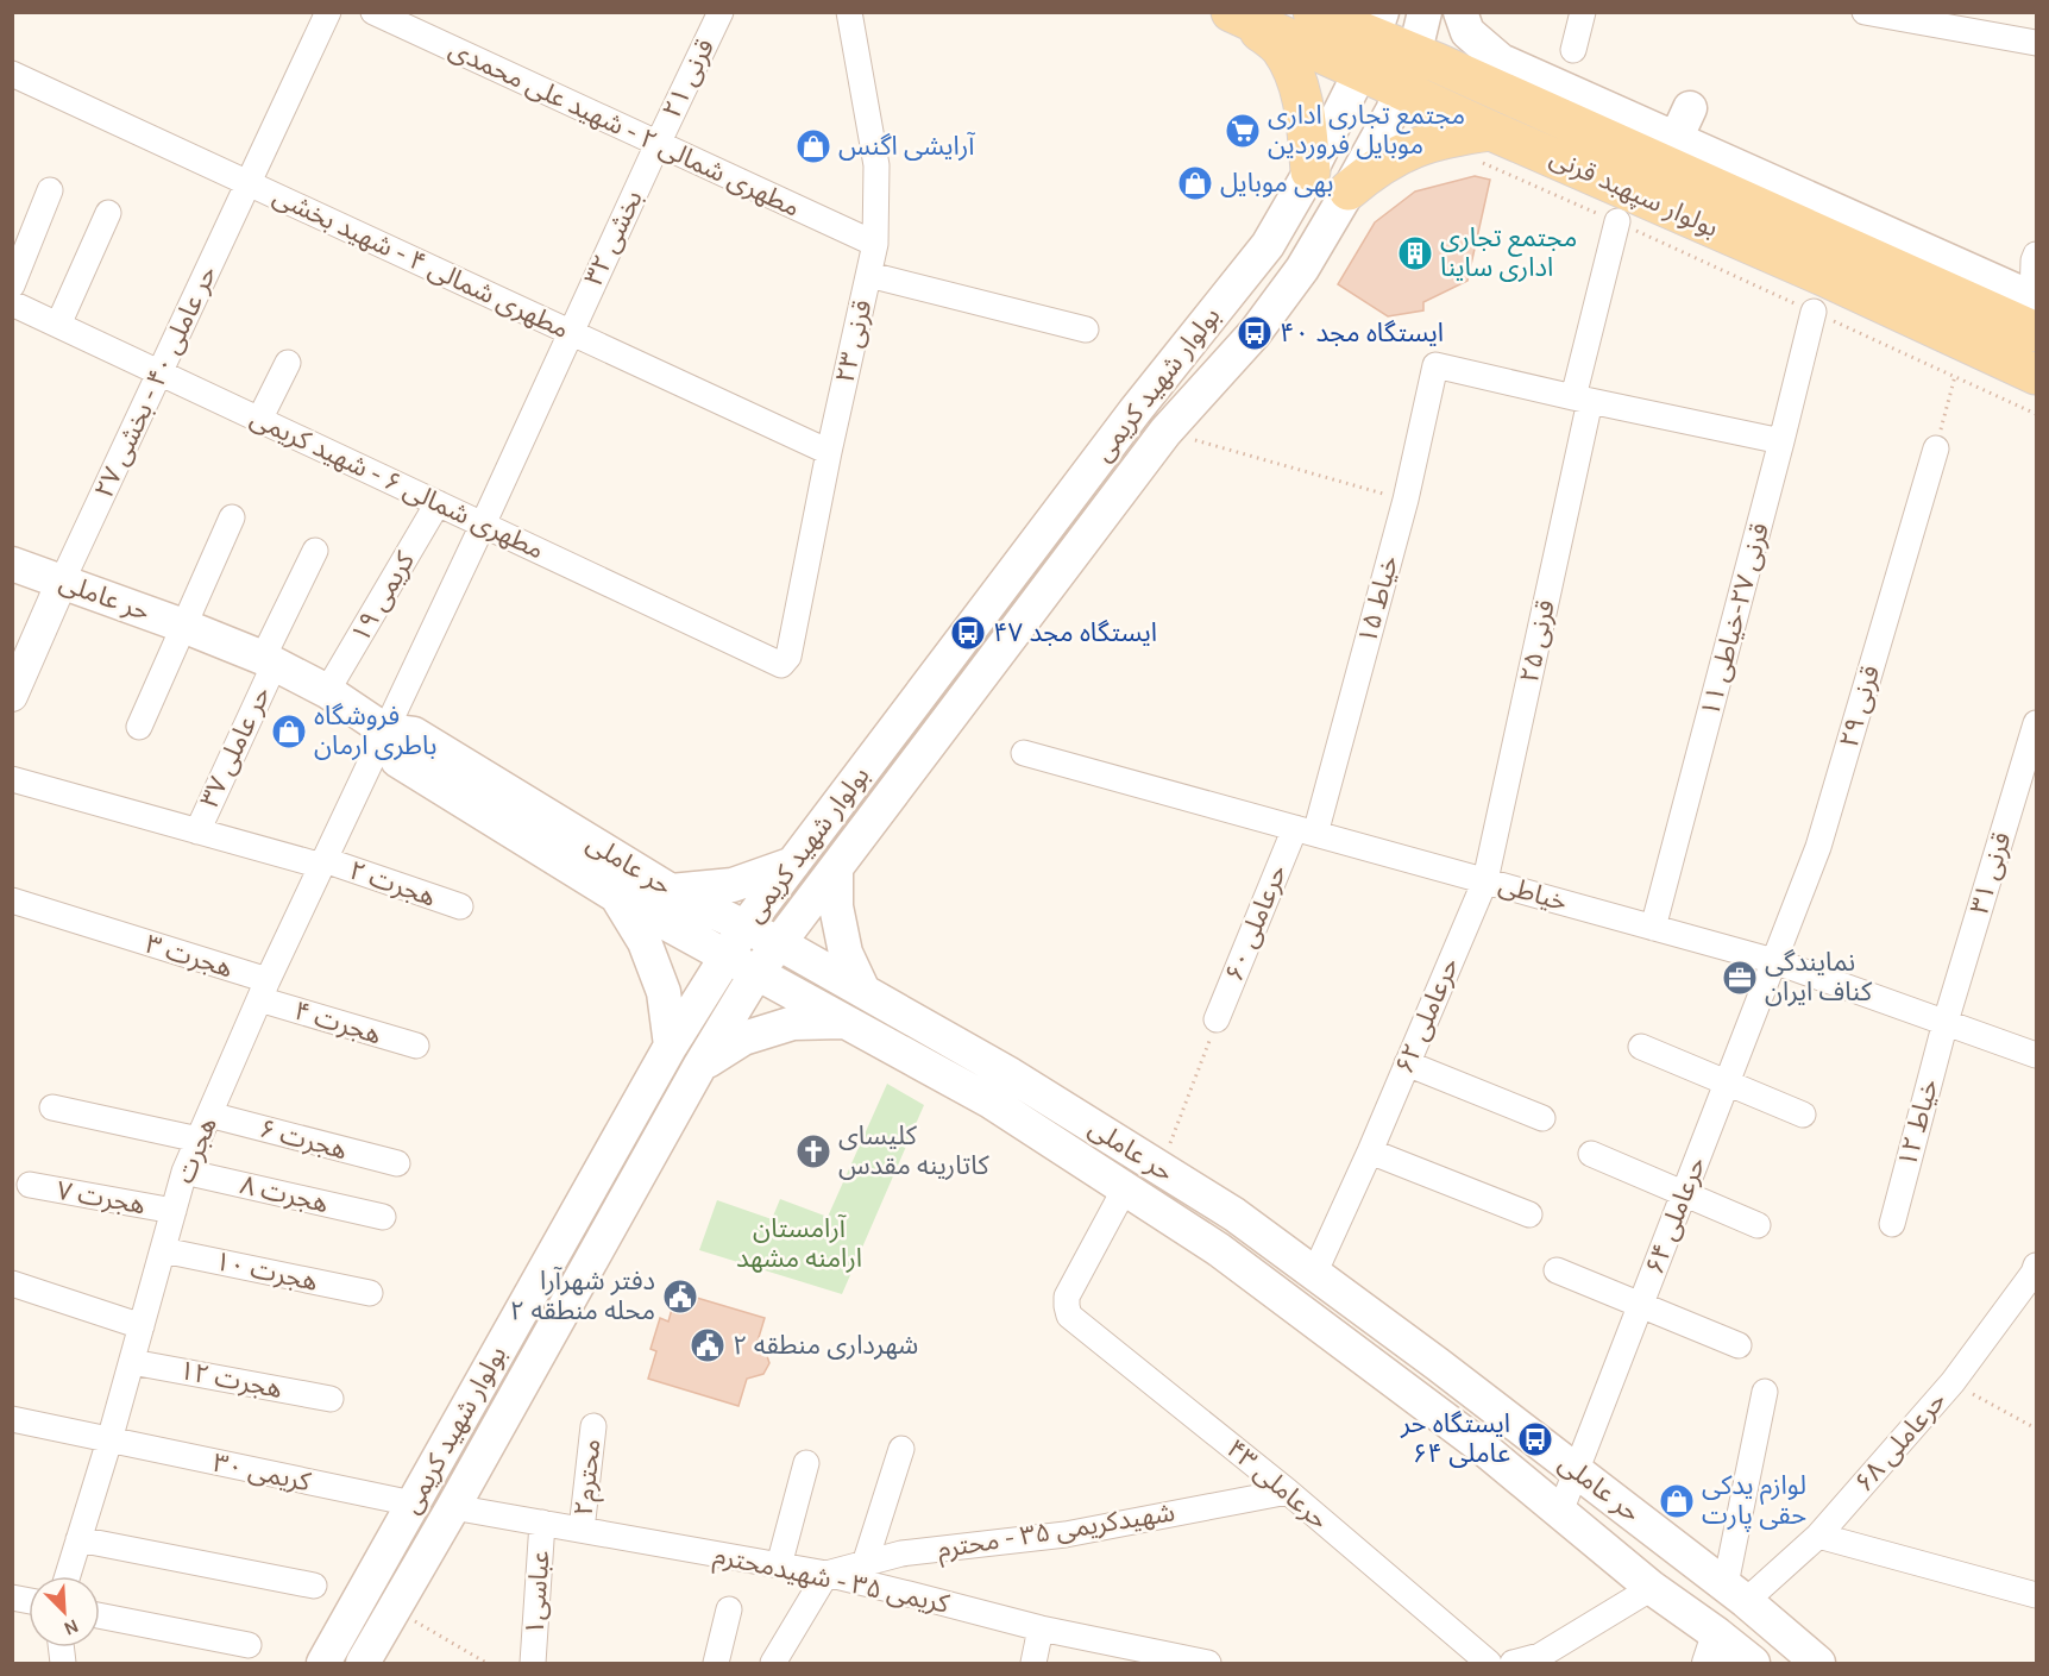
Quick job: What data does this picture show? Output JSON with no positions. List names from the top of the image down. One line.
{"streets":{"main road":["بولوار سپهبد قرنی","بولوار شهید کریمی","حر عاملی"],"street":["قرنی ۲۱","مطهری شمالی ۲ - شهید علی محمدی","بخشی ۳۲","مطهری شمالی ۴ - شهید بخشی","قرنی ۲۳","حر عاملی ۴۰ - بخشی ۲۷","مطهری شمالی ۶ - شهید کریمی","کریمی ۱۹","خیاط ۱۵","قرنی ۲۷-خیاطی ۱۱","قرنی ۲۵","قرنی ۲۹","حر عاملی ۳۷","قرنی ۳۱","هجرت ۲","خیاطی","حرعاملی ۶۰","هجرت ۳","حرعاملی ۶۲","هجرت ۴","خیاط ۱۲","هجرت ۶","هجرت","هجرت ۸","هجرت ۷","حرعاملی ۶۴","هجرت ۱۰","هجرت ۱۲","حرعاملی ۶۸","کریمی ۳۰","محترم۲","حرعاملی ۴۳","شهیدکریمی ۳۵ - محترم","کریمی ۳۵ - شهیدمحترم","عباسی۱"]},"crossings":[["قرنی ۲۱","مطهری شمالی ۲ - شهید علی محمدی"],["قرنی ۲۱","بخشی ۳۲"],["مطهری شمالی ۲ - شهید علی محمدی","بخشی ۳۲"],["مطهری شمالی ۲ - شهید علی محمدی","قرنی ۲۳"],["بولوار سپهبد قرنی","بولوار شهید کریمی"],["بخشی ۳۲","مطهری شمالی ۴ - شهید بخشی"],["بخشی ۳۲","مطهری شمالی ۶ - شهید کریمی"],["بخشی ۳۲","هجرت"],["مطهری شمالی ۴ - شهید بخشی","قرنی ۲۳"],["مطهری شمالی ۴ - شهید بخشی","حر عاملی ۴۰ - بخشی ۲۷"],["قرنی ۲۳","مطهری شمالی ۶ - شهید کریمی"],["حر عاملی ۴۰ - بخشی ۲۷","مطهری شمالی ۶ - شهید کریمی"],["حر عاملی ۴۰ - بخشی ۲۷","حر عاملی"],["بولوار شهید کریمی","حر عاملی"],["بولوار شهید کریمی","کریمی ۳۰"],["بولوار شهید کریمی","کریمی ۳۵ - شهیدمحترم"],["مطهری شمالی ۶ - شهید کریمی","کریمی ۱۹"],["مطهری شمالی ۶ - شهید کریمی","هجرت"],["حر عاملی","کریمی ۱۹"],["حر عاملی","حر عاملی ۳۷"],["حر عاملی","حرعاملی ۶۲"],["حر عاملی","هجرت"],["حر عاملی","حرعاملی ۶۴"],["حر عاملی","حرعاملی ۶۸"],["حر عاملی","حرعاملی ۴۳"],["خیاط ۱۵","قرنی ۲۵"],["خیاط ۱۵","خیاطی"],["خیاط ۱۵","حرعاملی ۶۰"],["قرنی ۲۷-خیاطی ۱۱","خیاطی"],["قرنی ۲۵","خیاطی"],["قرنی ۲۵","حرعاملی ۶۲"],["قرنی ۲۹","خیاطی"],["قرنی ۲۹","حرعاملی ۶۴"],["حر عاملی ۳۷","هجرت ۲"],["قرنی ۳۱","خیاطی"],["قرنی ۳۱","خیاط ۱۲"],["هجرت ۲","هجرت"],["خیاطی","حرعاملی ۶۰"],["خیاطی","حرعاملی ۶۲"],["خیاطی","خیاط ۱۲"],["خیاطی","حرعاملی ۶۴"],["هجرت ۳","هجرت ۴"],["هجرت ۳","هجرت"],["هجرت ۴","هجرت"],["هجرت ۶","هجرت"],["هجرت","هجرت ۸"],["هجرت","هجرت ۷"],["هجرت","هجرت ۱۰"],["هجرت","هجرت ۱۲"],["هجرت","کریمی ۳۰"],["محترم۲","کریمی ۳۵ - شهیدمحترم"],["حرعاملی ۴۳","شهیدکریمی ۳۵ - محترم"],["شهیدکریمی ۳۵ - محترم","کریمی ۳۵ - شهیدمحترم"],["کریمی ۳۵ - شهیدمحترم","عباسی۱"]],"parks":["آرامستان ارامنه مشهد"],"places":{"supermarket":["مجتمع تجاری اداری موبایل فروردین"],"shop":["آرایشی اگنس","بهی موبایل","فروشگاه باطری ارمان","لوازم یدکی حقی پارت"],"building":["مجتمع تجاری اداری ساینا"],"bus stop":["ایستگاه مجد ۴۰","ایستگاه مجد ۴۷","ایستگاه حر عاملی ۶۴"],"office":["نمایندگی کناف ایران"],"church":["کلیسای کاتارینه مقدس"],"public building":["دفتر شهرآرا محله منطقه ۲","شهرداری منطقه ۲"]},"north":"bottom right"}
